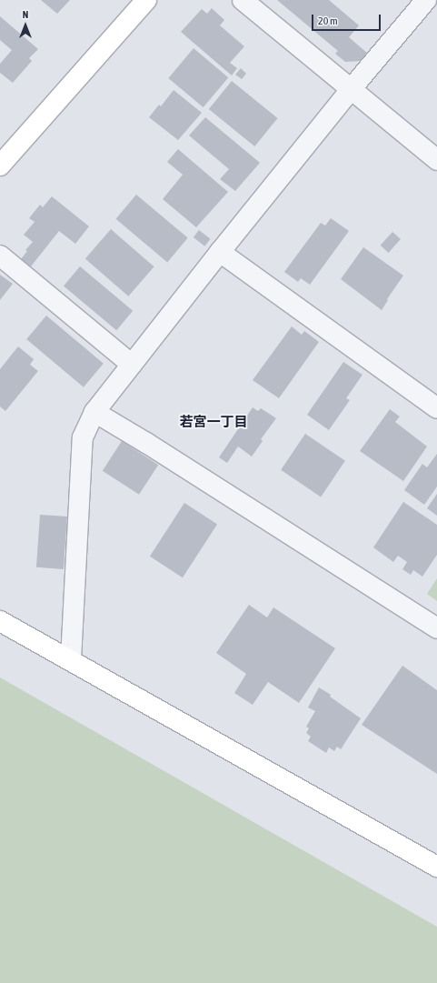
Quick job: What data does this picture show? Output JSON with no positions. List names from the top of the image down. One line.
{"districts":["若宮一丁目"],"scale_bar":"20 m","north":"top"}
